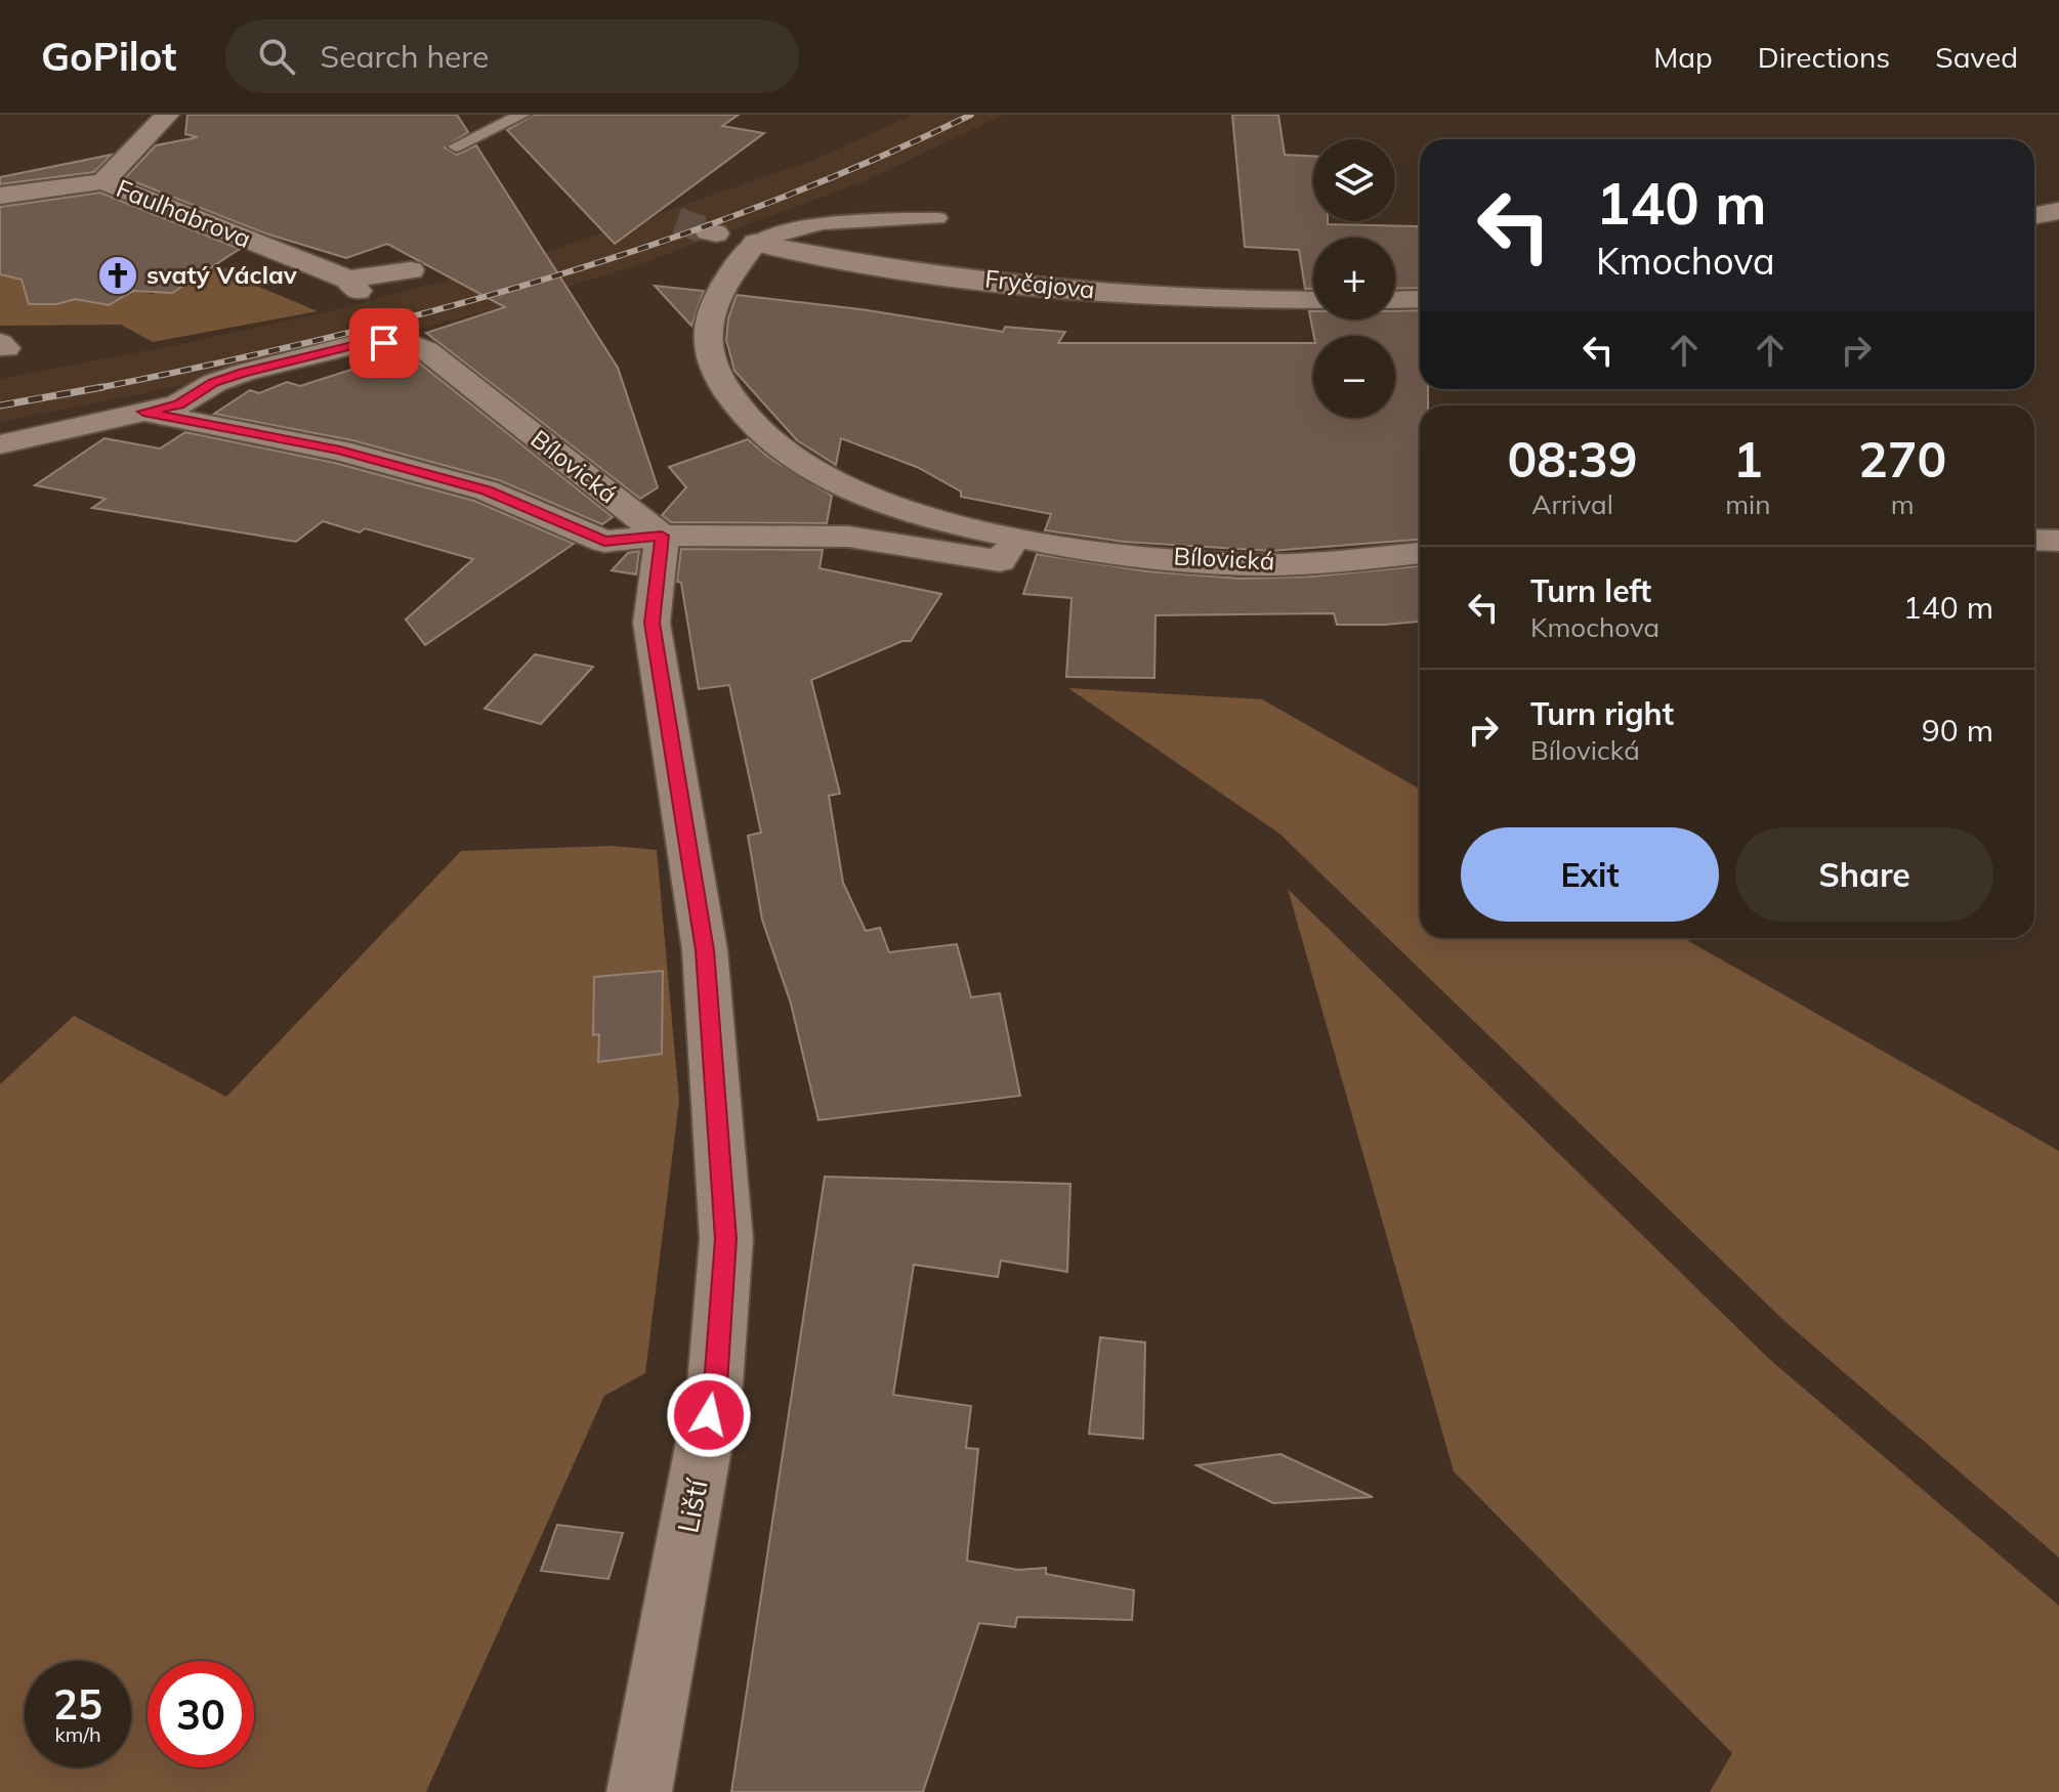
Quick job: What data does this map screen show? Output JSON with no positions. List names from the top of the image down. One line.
{"streets":{"street":["Faulhabrova","Fryčajova","Bílovická","Liští"]},"crossings":[["Fryčajova","Bílovická"],["Bílovická","Liští"]],"places":{"church":["svatý Václav"]},"page":{"header":"GoPilot","search":"Search here","nav":["Map","Directions","Saved"],"map_buttons":["+","−"],"turn":["140 m","Kmochova"],"eta":["08:39","Arrival","1","min","270","m"],"list":[{"name":"Turn left","note":"Kmochova","value":"140 m"},{"name":"Turn right","note":"Bílovická","value":"90 m"}],"buttons":["Exit","Share"],"speed":"25 km/h","limit":"30"}}
